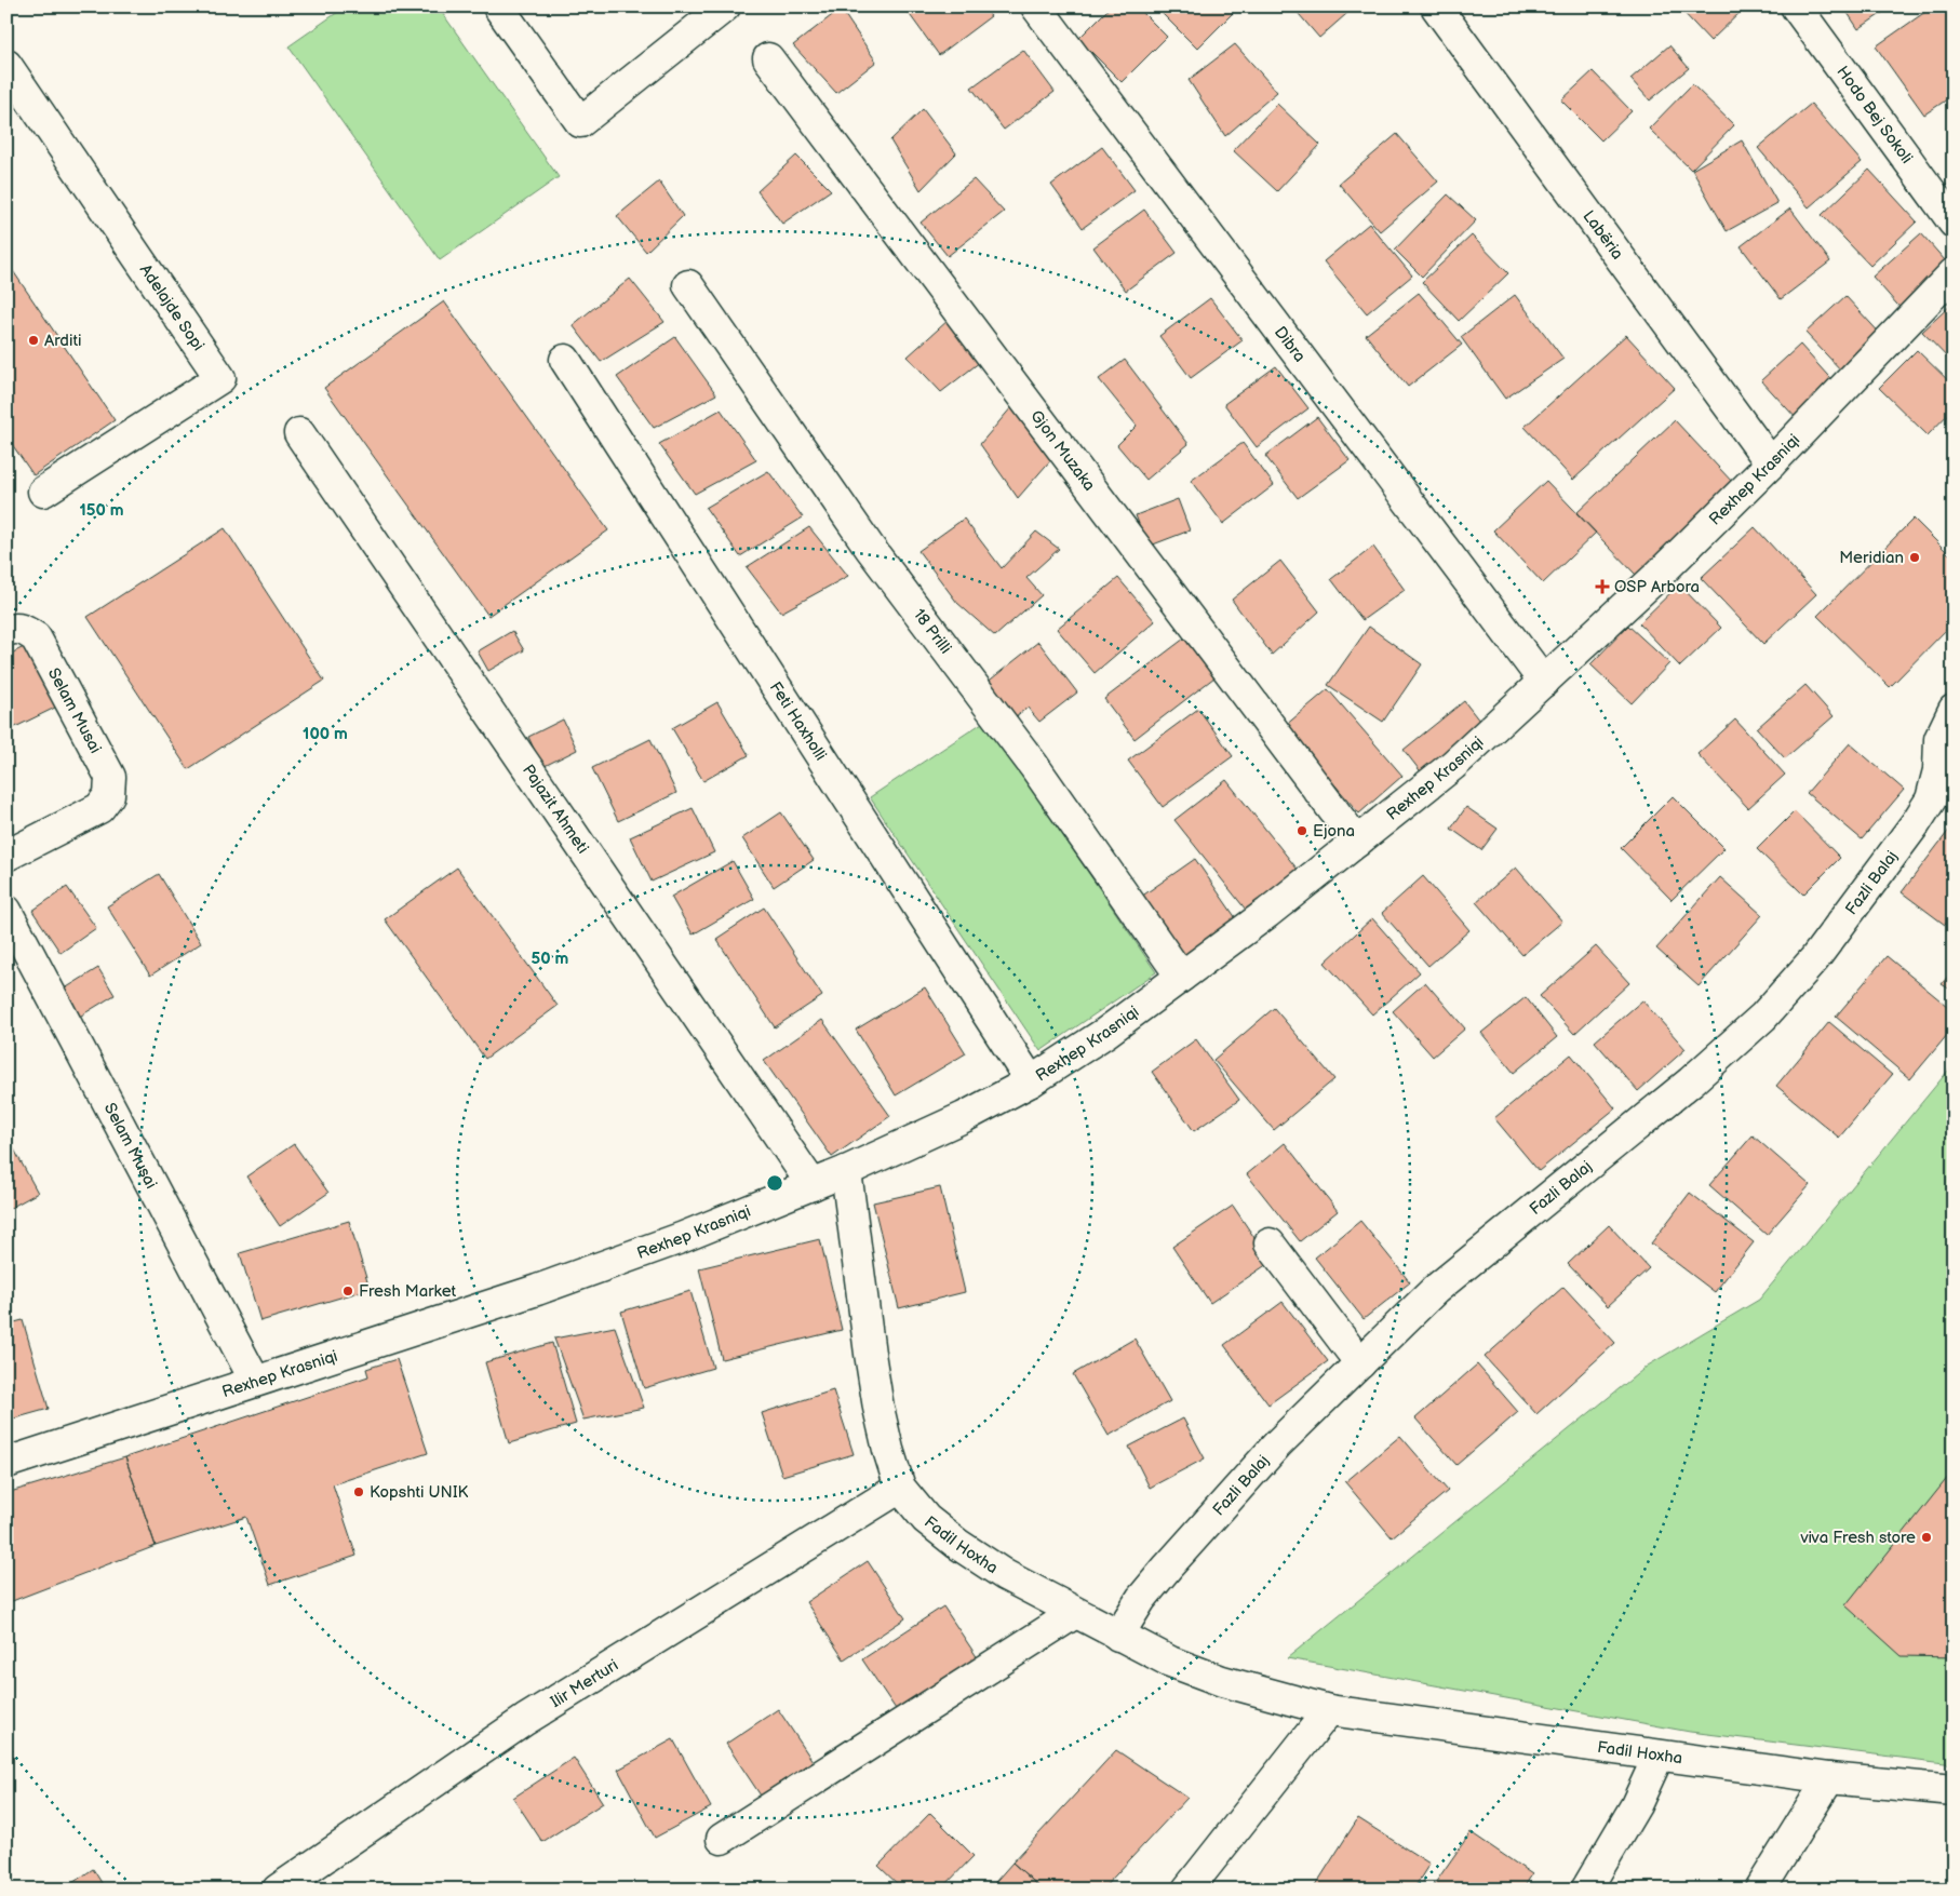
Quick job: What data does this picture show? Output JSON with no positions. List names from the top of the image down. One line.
{"streets":{"street":["Hodo Bej Sokoli","Labëria","Adelajde Sopi","Dibra","Gjon Muzaka","Rexhep Krasniqi","18 Prilli","Selam Musai","Feti Haxholli","Pajazit Ahmeti","Fazli Balaj","Fadil Hoxha","Ilir Merturi"]},"crossings":[["Labëria","Rexhep Krasniqi"],["Dibra","Rexhep Krasniqi"],["Gjon Muzaka","Rexhep Krasniqi"],["Rexhep Krasniqi","18 Prilli"],["Rexhep Krasniqi","Selam Musai"],["Rexhep Krasniqi","Feti Haxholli"],["Rexhep Krasniqi","Pajazit Ahmeti"],["Rexhep Krasniqi","Fadil Hoxha"],["Fazli Balaj","Fadil Hoxha"],["Fadil Hoxha","Ilir Merturi"]],"places":{"other":["Arditi","Meridian","Ejona","Fresh Market","Kopshti UNIK","viva Fresh store"],"health":["OSP Arbora"]},"rings":["150 m","100 m","50 m"]}
